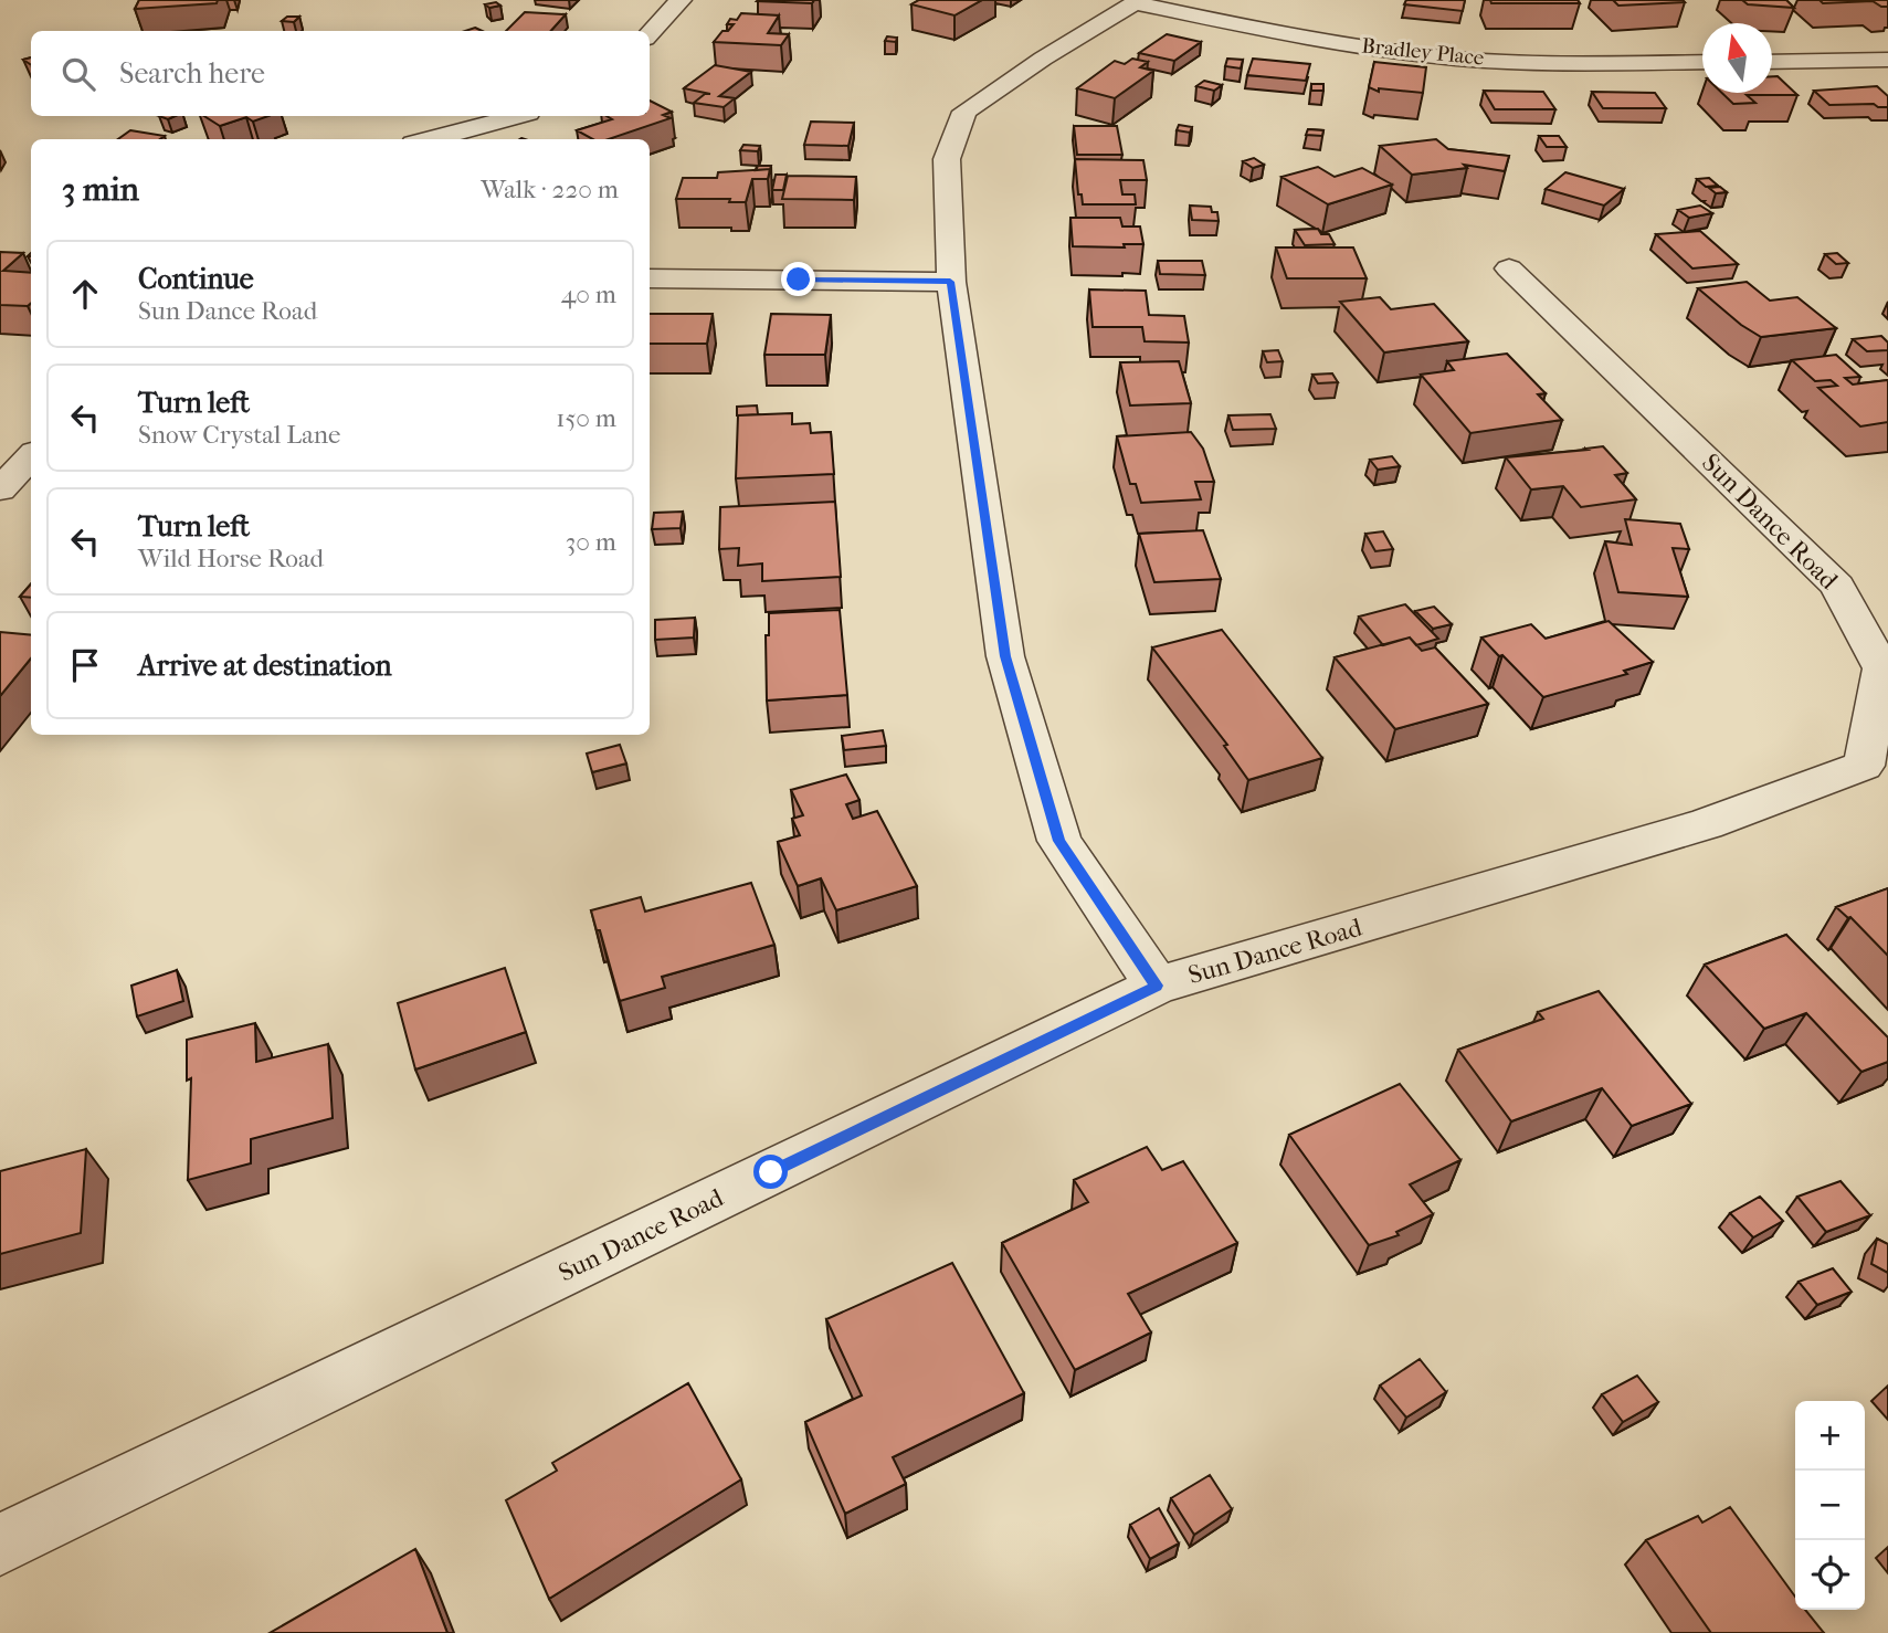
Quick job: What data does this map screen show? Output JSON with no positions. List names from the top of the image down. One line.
{"streets":{"street":["Bradley Place","Sun Dance Road"]},"north":"top","page":{"search":"Search here","heading":["3 min","Walk · 220 m"],"list":[["Continue","Sun Dance Road","40 m"],["Turn left","Snow Crystal Lane","150 m"],["Turn left","Wild Horse Road","30 m"],"Arrive at destination"],"map_buttons":["+","−"]}}
